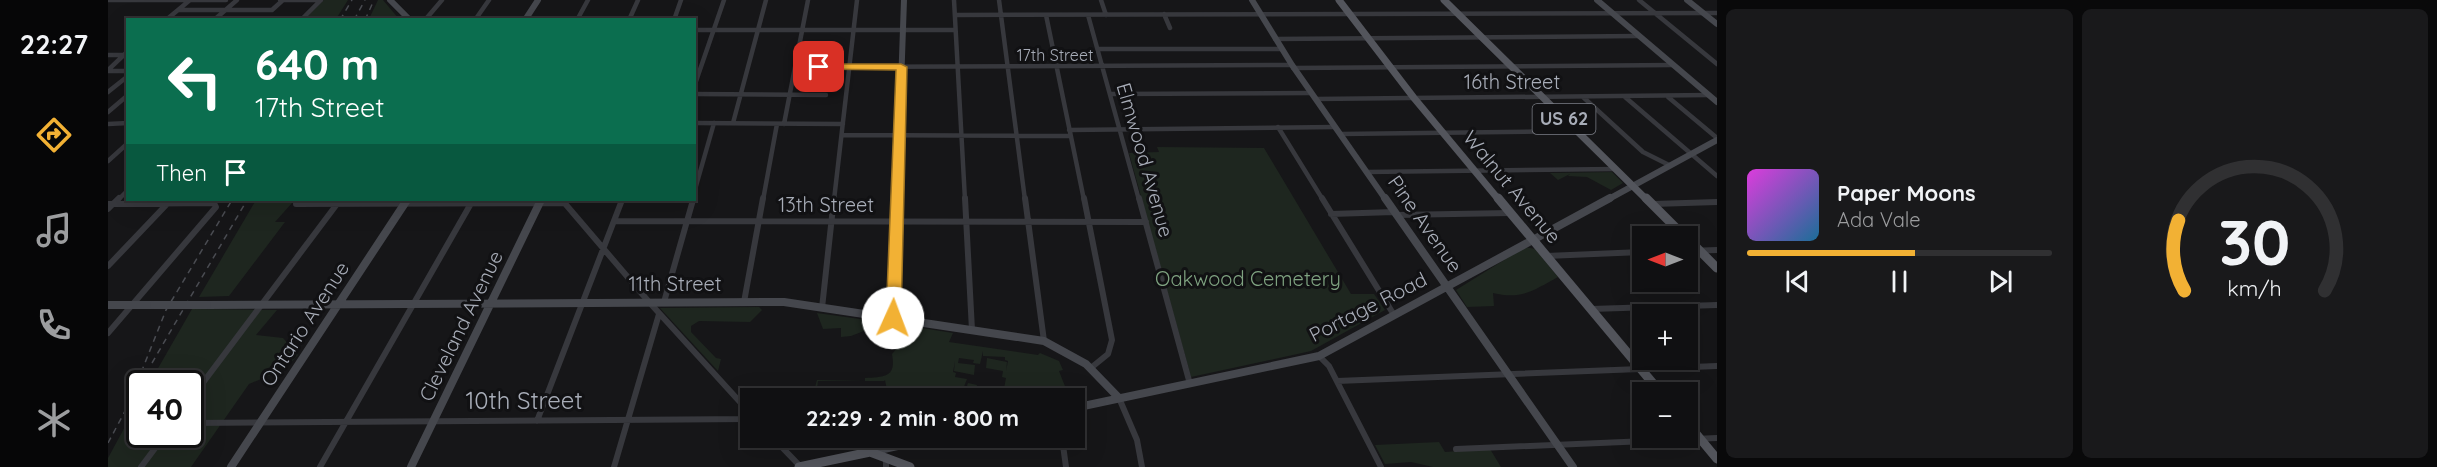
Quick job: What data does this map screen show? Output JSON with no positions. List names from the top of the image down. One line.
{"streets":{"main road":["US 62","Walnut Avenue"],"street":["17th Street","16th Street","Elmwood Avenue","13th Street","Pine Avenue","11th Street","Portage Road","Ontario Avenue","Cleveland Avenue","10th Street"]},"crossings":[["17th Street","US 62"],["17th Street","Elmwood Avenue"],["17th Street","Walnut Avenue"],["17th Street","Pine Avenue"],["16th Street","US 62"],["16th Street","Elmwood Avenue"],["16th Street","Walnut Avenue"],["16th Street","Pine Avenue"],["US 62","Portage Road"],["Elmwood Avenue","13th Street"],["Elmwood Avenue","Portage Road"],["Walnut Avenue","Portage Road"],["Pine Avenue","Portage Road"],["11th Street","Portage Road"],["11th Street","Ontario Avenue"],["11th Street","Cleveland Avenue"],["Ontario Avenue","10th Street"],["Cleveland Avenue","10th Street"]],"parks":["Oakwood Cemetery"],"north":"left","page":{"tabs":"22:27","turn":["640 m","17th Street"],"then":"Then","song":["Paper Moons","Ada Vale"],"map_buttons":["+","−"],"limit":"40","trip":"22:29 · 2 min · 800 m","gauge":["30","km/h"]}}
